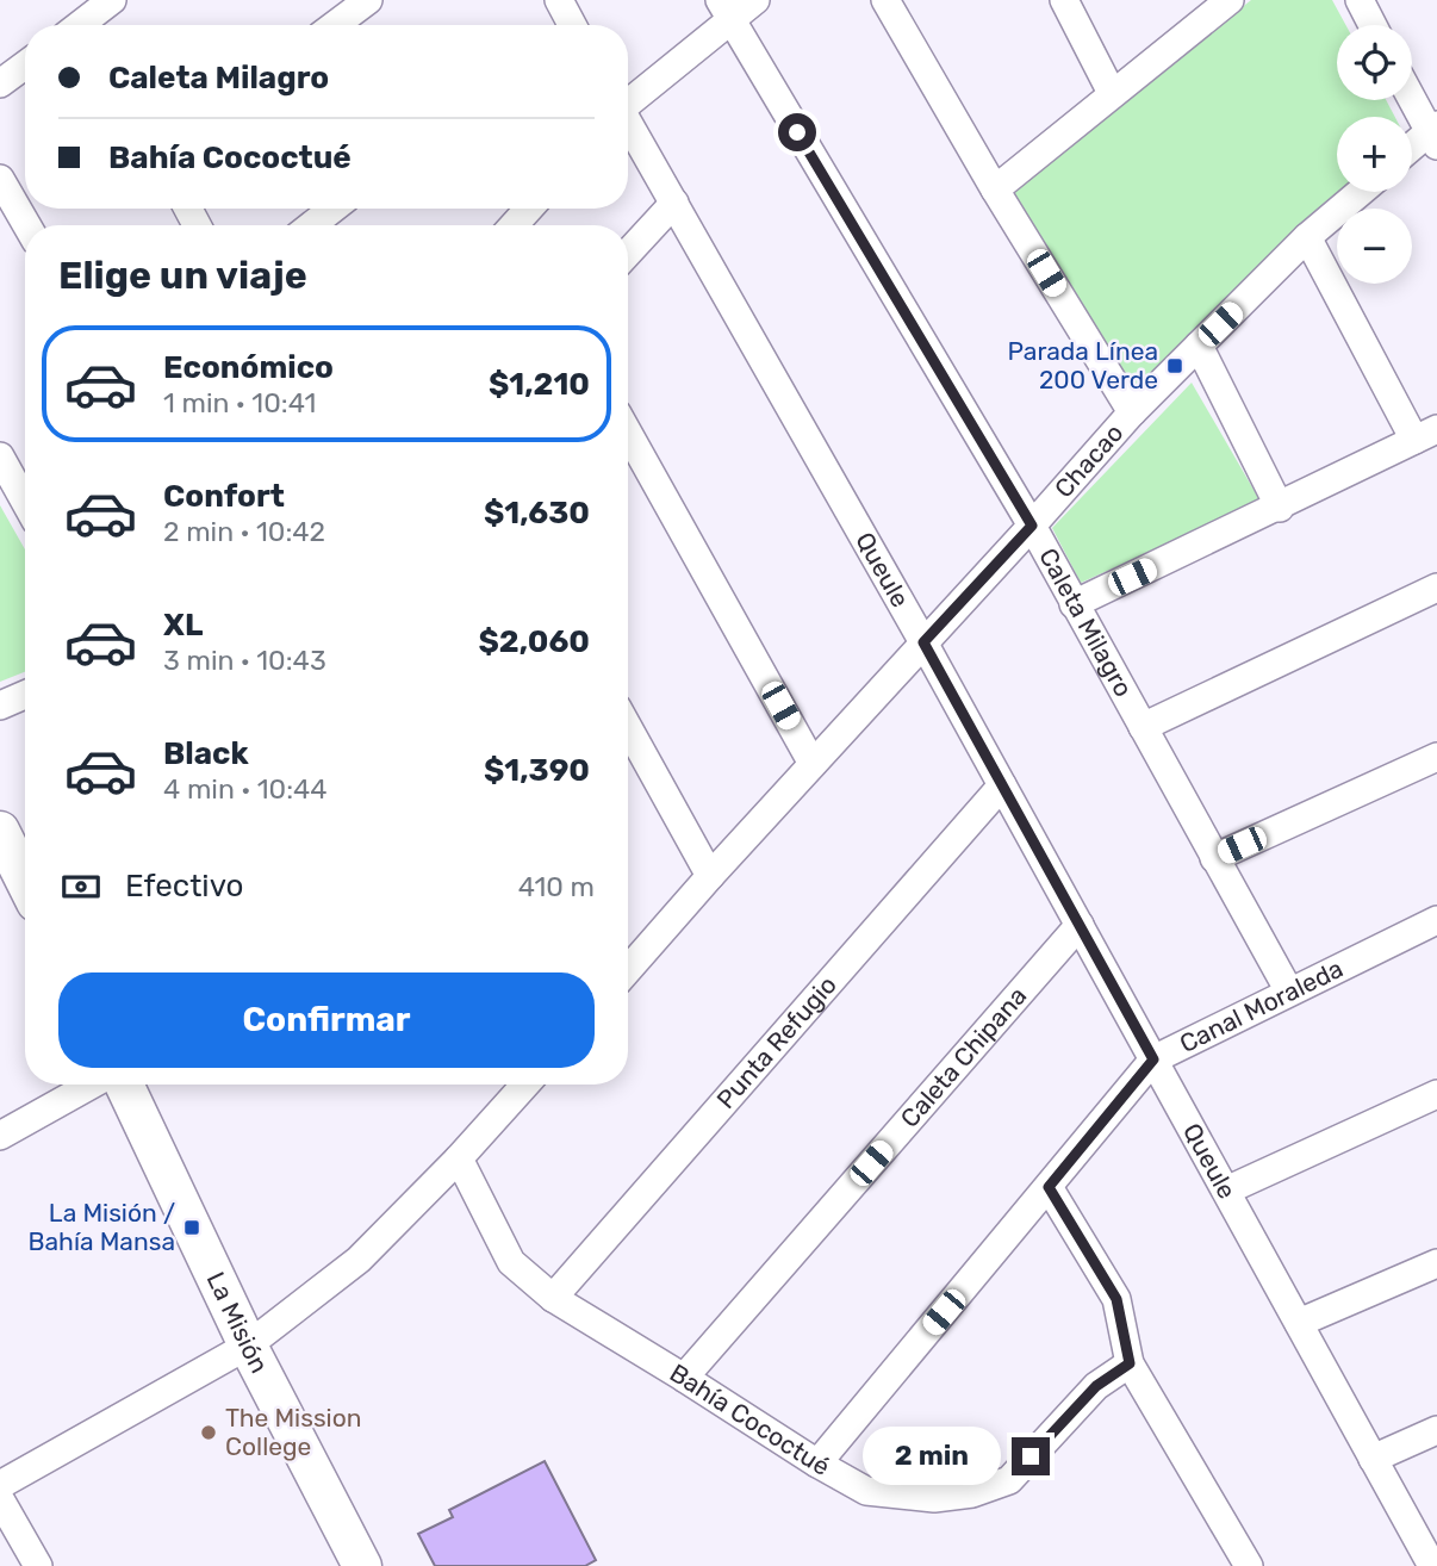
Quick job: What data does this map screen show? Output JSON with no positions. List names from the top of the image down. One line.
{"streets":{"street":["Chacao","Queule","Caleta Milagro","Canal Moraleda","Punta Refugio","Caleta Chipana","La Misión","Bahía Cococtué"]},"crossings":[["Chacao","Queule"],["Chacao","Caleta Milagro"],["Queule","Canal Moraleda"],["Queule","Punta Refugio"],["Queule","Caleta Chipana"],["Caleta Milagro","Canal Moraleda"],["Canal Moraleda","Bahía Cococtué"],["Punta Refugio","Bahía Cococtué"],["Caleta Chipana","Bahía Cococtué"]],"places":{"transit":["Parada Línea 200 Verde","La Misión / Bahía Mansa"],"other":["The Mission College"]},"page":{"map_buttons":["+","−"],"banner":["Caleta Milagro","Bahía Cococtué"],"heading":"Elige un viaje","list":[{"name":"Económico","note":"1 min · 10:41","value":"$1,210"},{"name":"Confort","note":"2 min · 10:42","value":"$1,630"},{"name":"XL","note":"3 min · 10:43","value":"$2,060"},{"name":"Black","note":"4 min · 10:44","value":"$1,390"}],"pay":["Efectivo","410 m"],"buttons":"Confirmar","bubble":"2 min"}}
